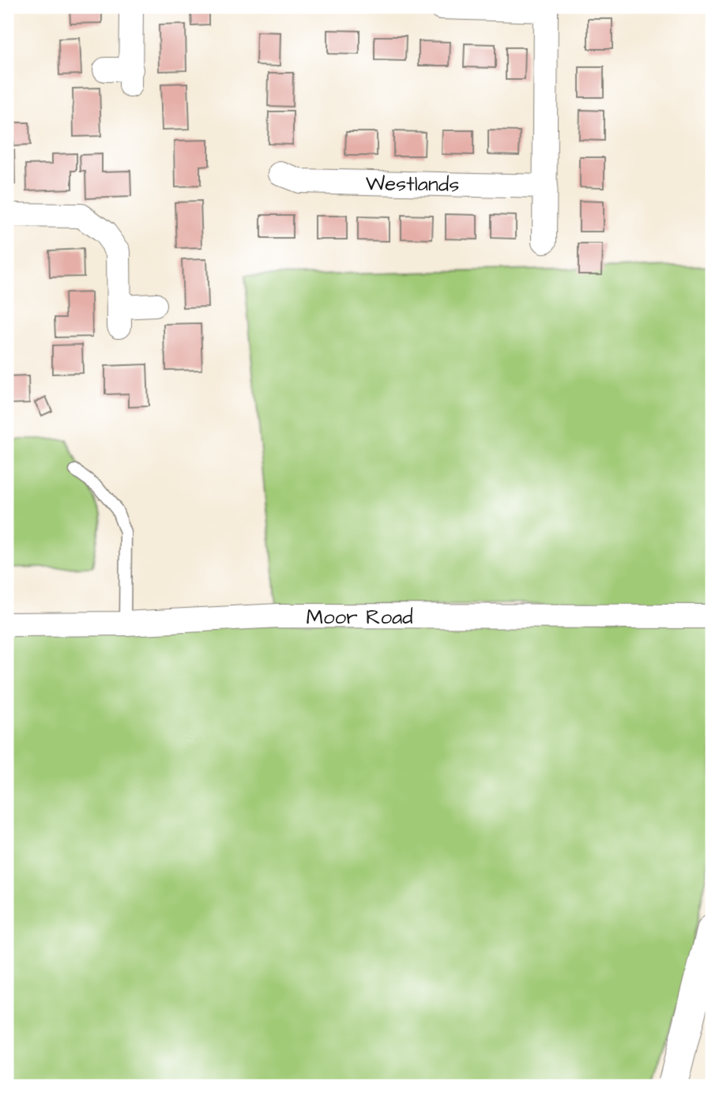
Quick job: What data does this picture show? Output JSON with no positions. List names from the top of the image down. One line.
{"streets":{"street":["Westlands","Moor Road"]}}
